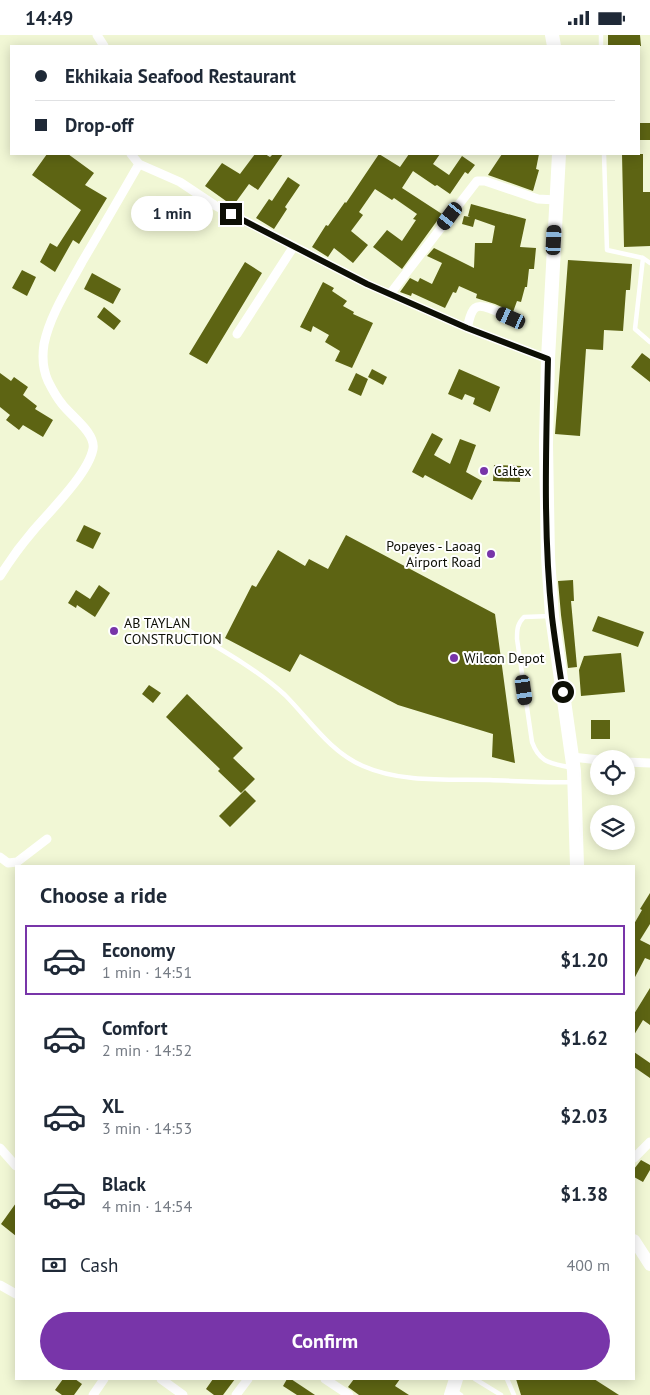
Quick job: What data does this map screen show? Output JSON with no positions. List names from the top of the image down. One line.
{"places":["Caltex","Popeyes - Laoag Airport Road","AB TAYLAN CONSTRUCTION","Wilcon Depot"],"page":{"status":"14:49","banner":["Ekhikaia Seafood Restaurant","Drop-off"],"bubble":"1 min","heading":"Choose a ride","list":[{"name":"Economy","note":"1 min · 14:51","value":"$1.20"},{"name":"Comfort","note":"2 min · 14:52","value":"$1.62"},{"name":"XL","note":"3 min · 14:53","value":"$2.03"},{"name":"Black","note":"4 min · 14:54","value":"$1.38"}],"pay":["Cash","400 m"],"buttons":"Confirm"}}
